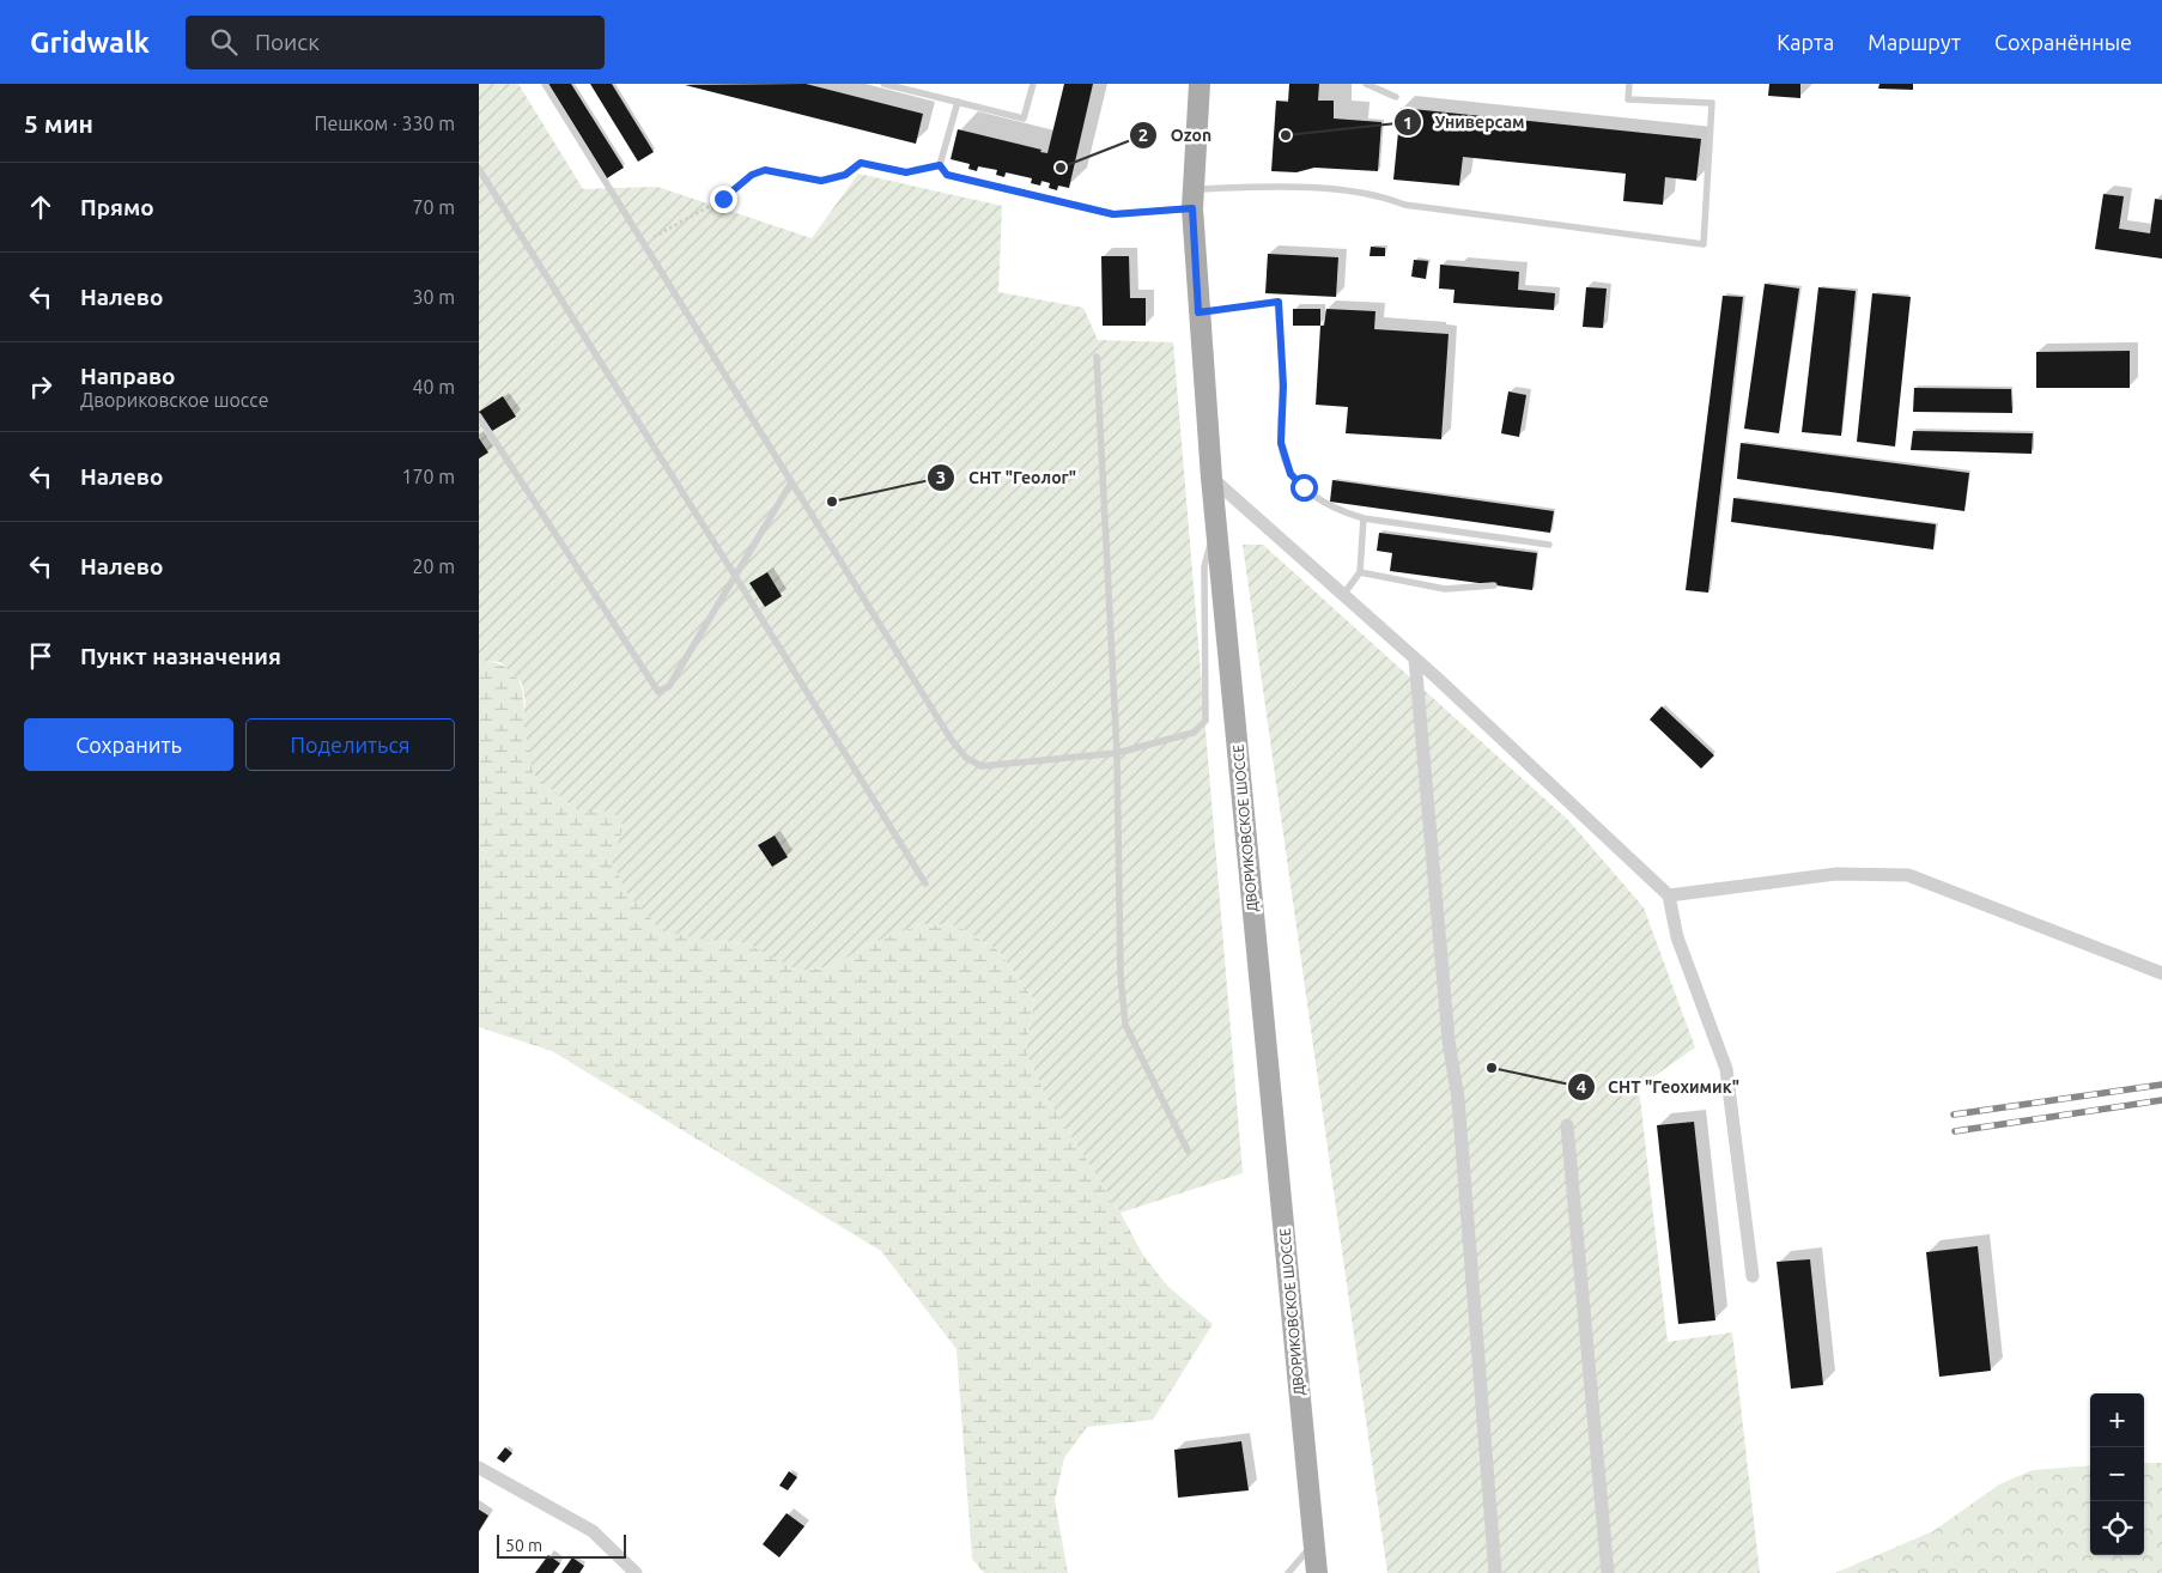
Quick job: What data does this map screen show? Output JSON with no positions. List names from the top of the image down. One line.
{"streets":{"main road":["ДВОРИКОВСКОЕ ШОССЕ"]},"places":["Универсам","Ozon","СНТ \"Геолог\"","СНТ \"Геохимик\""],"scale_bar":"50 m","page":{"header":"Gridwalk","search":"Поиск","nav":["Карта","Маршрут","Сохранённые"],"heading":["5 мин","Пешком · 330 m"],"list":[["Прямо","70 m"],["Налево","30 m"],["Направо","Двориковское шоссе","40 m"],["Налево","170 m"],["Налево","20 m"],"Пункт назначения"],"buttons":["Сохранить","Поделиться"],"map_buttons":["+","−"],"scale":"50 m"}}
